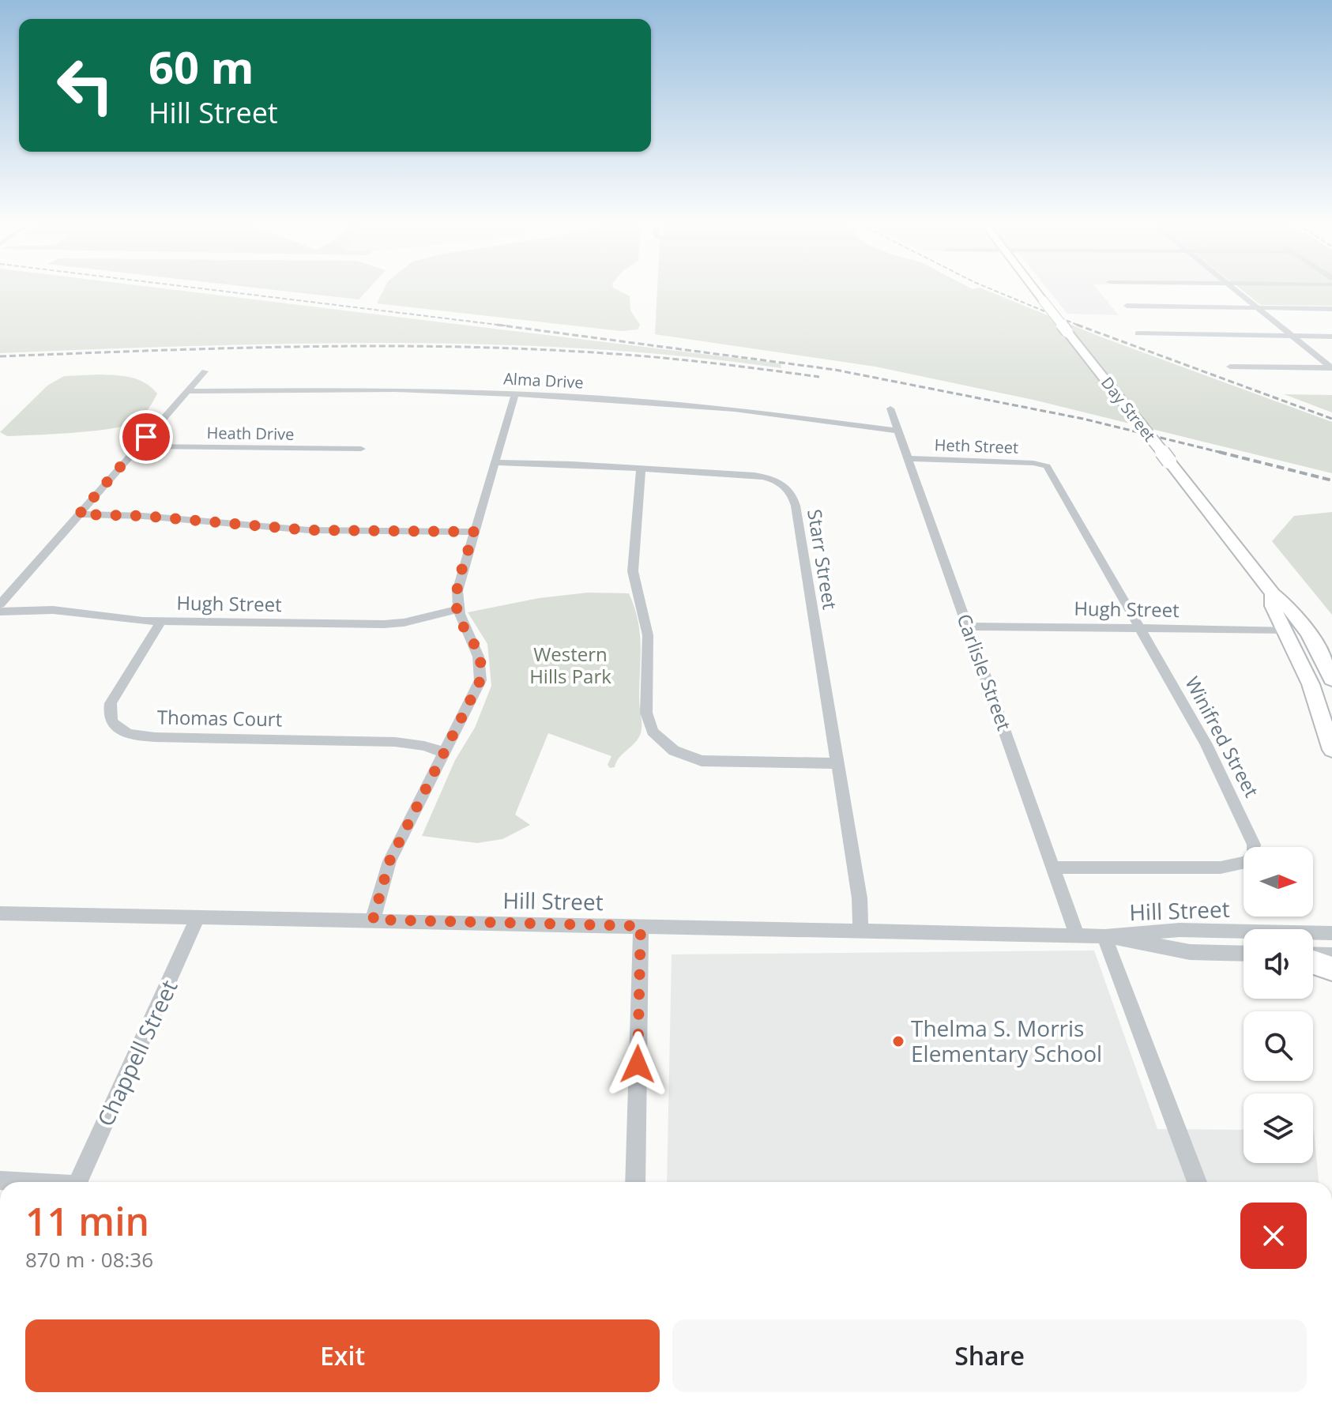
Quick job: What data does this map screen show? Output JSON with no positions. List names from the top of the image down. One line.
{"streets":{"main road":["Day Street"],"street":["Alma Drive","Heath Drive","Heth Street","Starr Street","Hugh Street","Carlisle Street","Thomas Court","Winifred Street","Hill Street","Chappell Street"]},"crossings":[["Alma Drive","Carlisle Street"],["Day Street","Hugh Street"],["Heth Street","Carlisle Street"],["Heth Street","Winifred Street"],["Starr Street","Hill Street"],["Hugh Street","Carlisle Street"],["Hugh Street","Thomas Court"],["Hugh Street","Winifred Street"],["Carlisle Street","Winifred Street"],["Carlisle Street","Hill Street"],["Hill Street","Chappell Street"]],"parks":["Western Hills Park"],"places":["Thelma S. Morris Elementary School"],"north":"right","page":{"turn":["60 m","Hill Street"],"heading":["11 min","870 m · 08:36"],"buttons":["Exit","Share"]}}
